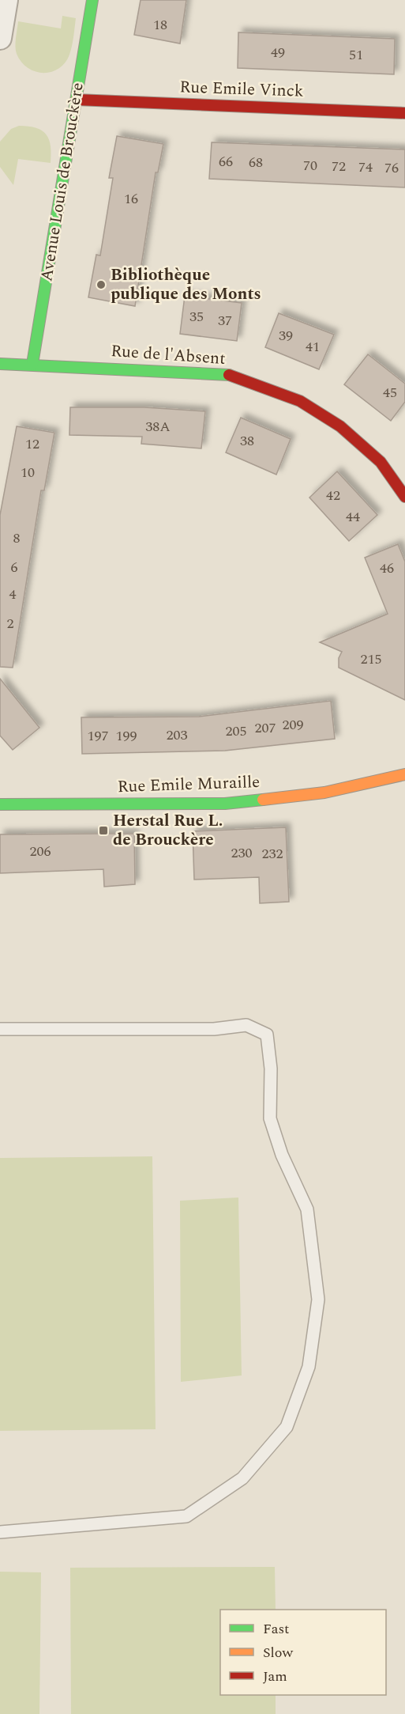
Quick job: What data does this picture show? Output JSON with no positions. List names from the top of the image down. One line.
{"streets":{"street":["Rue Emile Vinck","Avenue Louis de Brouckère","Rue de l'Absent","Rue Emile Muraille"]},"crossings":[["Rue Emile Vinck","Avenue Louis de Brouckère"],["Avenue Louis de Brouckère","Rue de l'Absent"]],"places":{"other":["Bibliothèque publique des Monts"],"transit":["Herstal Rue L. de Brouckère"]},"house_numbers":["18","49","51","66","68","70","72","74","76","16","35","37","39","41","45","38A","38","12","10","42","44","8","6","46","4","2","215","209","207","205","203","197","199","206","230","232"],"legend":["Fast","Slow","Jam"]}
